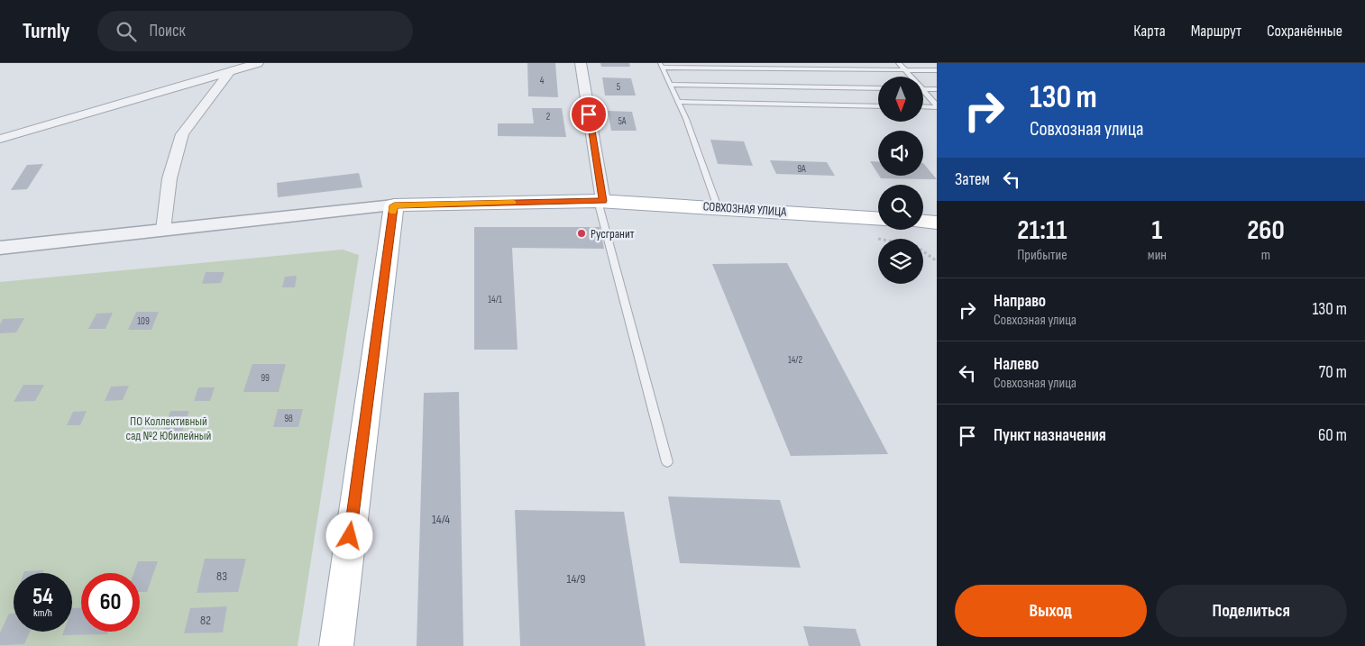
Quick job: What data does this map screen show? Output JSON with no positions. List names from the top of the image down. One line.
{"streets":{"main road":["СОВХОЗНАЯ УЛИЦА"]},"parks":["ПО Коллективный сад №2 Юбилейный"],"places":["Русгранит"],"house_numbers":["4","5","2","5А","9А","14/1","109","14/2","99","98","14/4","83","14/9","82"],"north":"bottom","page":{"header":"Turnly","search":"Поиск","nav":["Карта","Маршрут","Сохранённые"],"turn":["130 m","Совхозная улица"],"then":"Затем","eta":["21:11","Прибытие","1","мин","260","m"],"list":[{"name":"Направо","note":"Совхозная улица","value":"130 m"},{"name":"Налево","note":"Совхозная улица","value":"70 m"},{"name":"Пункт назначения","value":"60 m"}],"speed":"54 km/h","limit":"60","buttons":["Выход","Поделиться"]}}
